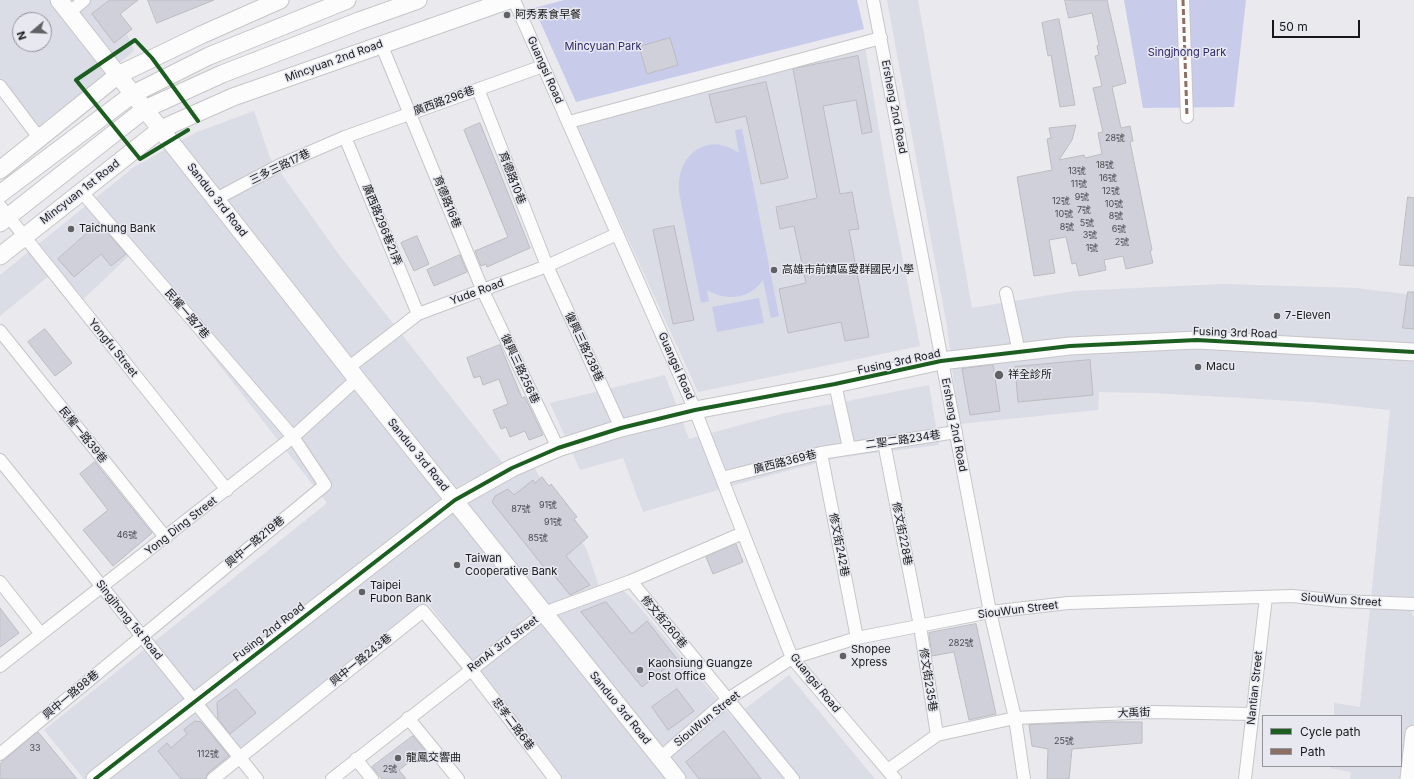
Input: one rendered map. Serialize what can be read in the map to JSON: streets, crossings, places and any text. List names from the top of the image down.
{
  "streets": {
    "street": [
      "Mincyuan 2nd Road",
      "Guangsi Road",
      "廣西路296巷",
      "Ersheng 2nd Road",
      "三多三路17巷",
      "育德路10巷",
      "Mincyuan 1st Road",
      "Sanduo 3rd Road",
      "育德路16巷",
      "廣西路296巷21弄",
      "Yude Road",
      "民權一路7巷",
      "Fusing 3rd Road",
      "復興三路238巷",
      "Yongfu Street",
      "復興三路256巷",
      "民權一路39巷",
      "二聖二路234巷",
      "廣西路369巷",
      "Yong Ding Street",
      "修文街228巷",
      "興中一路219巷",
      "修文街242巷",
      "SiouWun Street",
      "Singjhong 1st Road",
      "修文街260巷",
      "Fusing 2nd Road",
      "RenAi 3rd Street",
      "興中一路243巷",
      "修文街235巷",
      "Nantian Street",
      "興中一路98巷",
      "大禹街",
      "忠孝二路6巷"
    ]
  },
  "crossings": [
    ["Mincyuan 2nd Road", "Mincyuan 1st Road"],
    ["Mincyuan 2nd Road", "Sanduo 3rd Road"],
    ["Mincyuan 2nd Road", "育德路16巷"],
    ["Guangsi Road", "廣西路296巷"],
    ["Guangsi Road", "Yude Road"],
    ["Guangsi Road", "Fusing 3rd Road"],
    ["Guangsi Road", "廣西路369巷"],
    ["Guangsi Road", "SiouWun Street"],
    ["Guangsi Road", "RenAi 3rd Street"],
    ["廣西路296巷", "三多三路17巷"],
    ["廣西路296巷", "育德路10巷"],
    ["廣西路296巷", "育德路16巷"],
    ["廣西路296巷", "廣西路296巷21弄"],
    ["Ersheng 2nd Road", "Fusing 3rd Road"],
    ["Ersheng 2nd Road", "二聖二路234巷"],
    ["Ersheng 2nd Road", "SiouWun Street"],
    ["Ersheng 2nd Road", "大禹街"],
    ["三多三路17巷", "Sanduo 3rd Road"],
    ["三多三路17巷", "廣西路296巷21弄"],
    ["育德路10巷", "Yude Road"],
    ["育德路10巷", "復興三路238巷"],
    ["Mincyuan 1st Road", "Sanduo 3rd Road"],
    ["Mincyuan 1st Road", "民權一路7巷"],
    ["Mincyuan 1st Road", "Yongfu Street"],
    ["Sanduo 3rd Road", "Yude Road"],
    ["Sanduo 3rd Road", "Fusing 3rd Road"],
    ["Sanduo 3rd Road", "Yong Ding Street"],
    ["Sanduo 3rd Road", "SiouWun Street"],
    ["Sanduo 3rd Road", "Fusing 2nd Road"],
    ["Sanduo 3rd Road", "RenAi 3rd Street"],
    ["育德路16巷", "Yude Road"],
    ["育德路16巷", "復興三路256巷"],
    ["廣西路296巷21弄", "Yude Road"],
    ["Yude Road", "復興三路238巷"],
    ["Yude Road", "復興三路256巷"],
    ["Yude Road", "Yong Ding Street"],
    ["民權一路7巷", "Yong Ding Street"],
    ["民權一路7巷", "興中一路219巷"],
    ["Fusing 3rd Road", "復興三路238巷"],
    ["Fusing 3rd Road", "復興三路256巷"],
    ["Fusing 3rd Road", "Fusing 2nd Road"],
    ["Yongfu Street", "Yong Ding Street"],
    ["民權一路39巷", "Yong Ding Street"],
    ["二聖二路234巷", "廣西路369巷"],
    ["二聖二路234巷", "修文街228巷"],
    ["廣西路369巷", "修文街242巷"],
    ["Yong Ding Street", "興中一路219巷"],
    ["Yong Ding Street", "Singjhong 1st Road"],
    ["修文街228巷", "SiouWun Street"],
    ["修文街228巷", "修文街235巷"],
    ["興中一路219巷", "Singjhong 1st Road"],
    ["興中一路219巷", "興中一路98巷"],
    ["修文街242巷", "SiouWun Street"],
    ["SiouWun Street", "修文街260巷"],
    ["SiouWun Street", "修文街235巷"],
    ["SiouWun Street", "Nantian Street"],
    ["Singjhong 1st Road", "Fusing 2nd Road"],
    ["Singjhong 1st Road", "興中一路243巷"],
    ["Singjhong 1st Road", "興中一路98巷"],
    ["修文街260巷", "RenAi 3rd Street"],
    ["RenAi 3rd Street", "興中一路243巷"],
    ["RenAi 3rd Street", "忠孝二路6巷"],
    ["興中一路243巷", "忠孝二路6巷"],
    ["修文街235巷", "大禹街"],
    ["Nantian Street", "大禹街"]
  ],
  "parks": ["Mincyuan Park", "Singjhong Park"],
  "places": [
    "阿秀素食早餐",
    "Taichung Bank",
    "高雄市前鎮區愛群國民小學",
    "7-Eleven",
    "Macu",
    "祥全診所",
    "Taiwan Cooperative Bank",
    "Taipei Fubon Bank",
    "Shopee Xpress",
    "Kaohsiung Guangze Post Office",
    "龍鳳交響曲"
  ],
  "house_numbers": [
    "28號",
    "18號",
    "13號",
    "16號",
    "11號",
    "12號",
    "9號",
    "12號",
    "10號",
    "7號",
    "10號",
    "8號",
    "5號",
    "8號",
    "6號",
    "3號",
    "2號",
    "1號",
    "91號",
    "87號",
    "91號",
    "46號",
    "85號",
    "282號",
    "25號",
    "33",
    "112號",
    "2號"
  ],
  "legend": ["Cycle path", "Path"],
  "scale_bar": "50 m",
  "north": "left"
}
